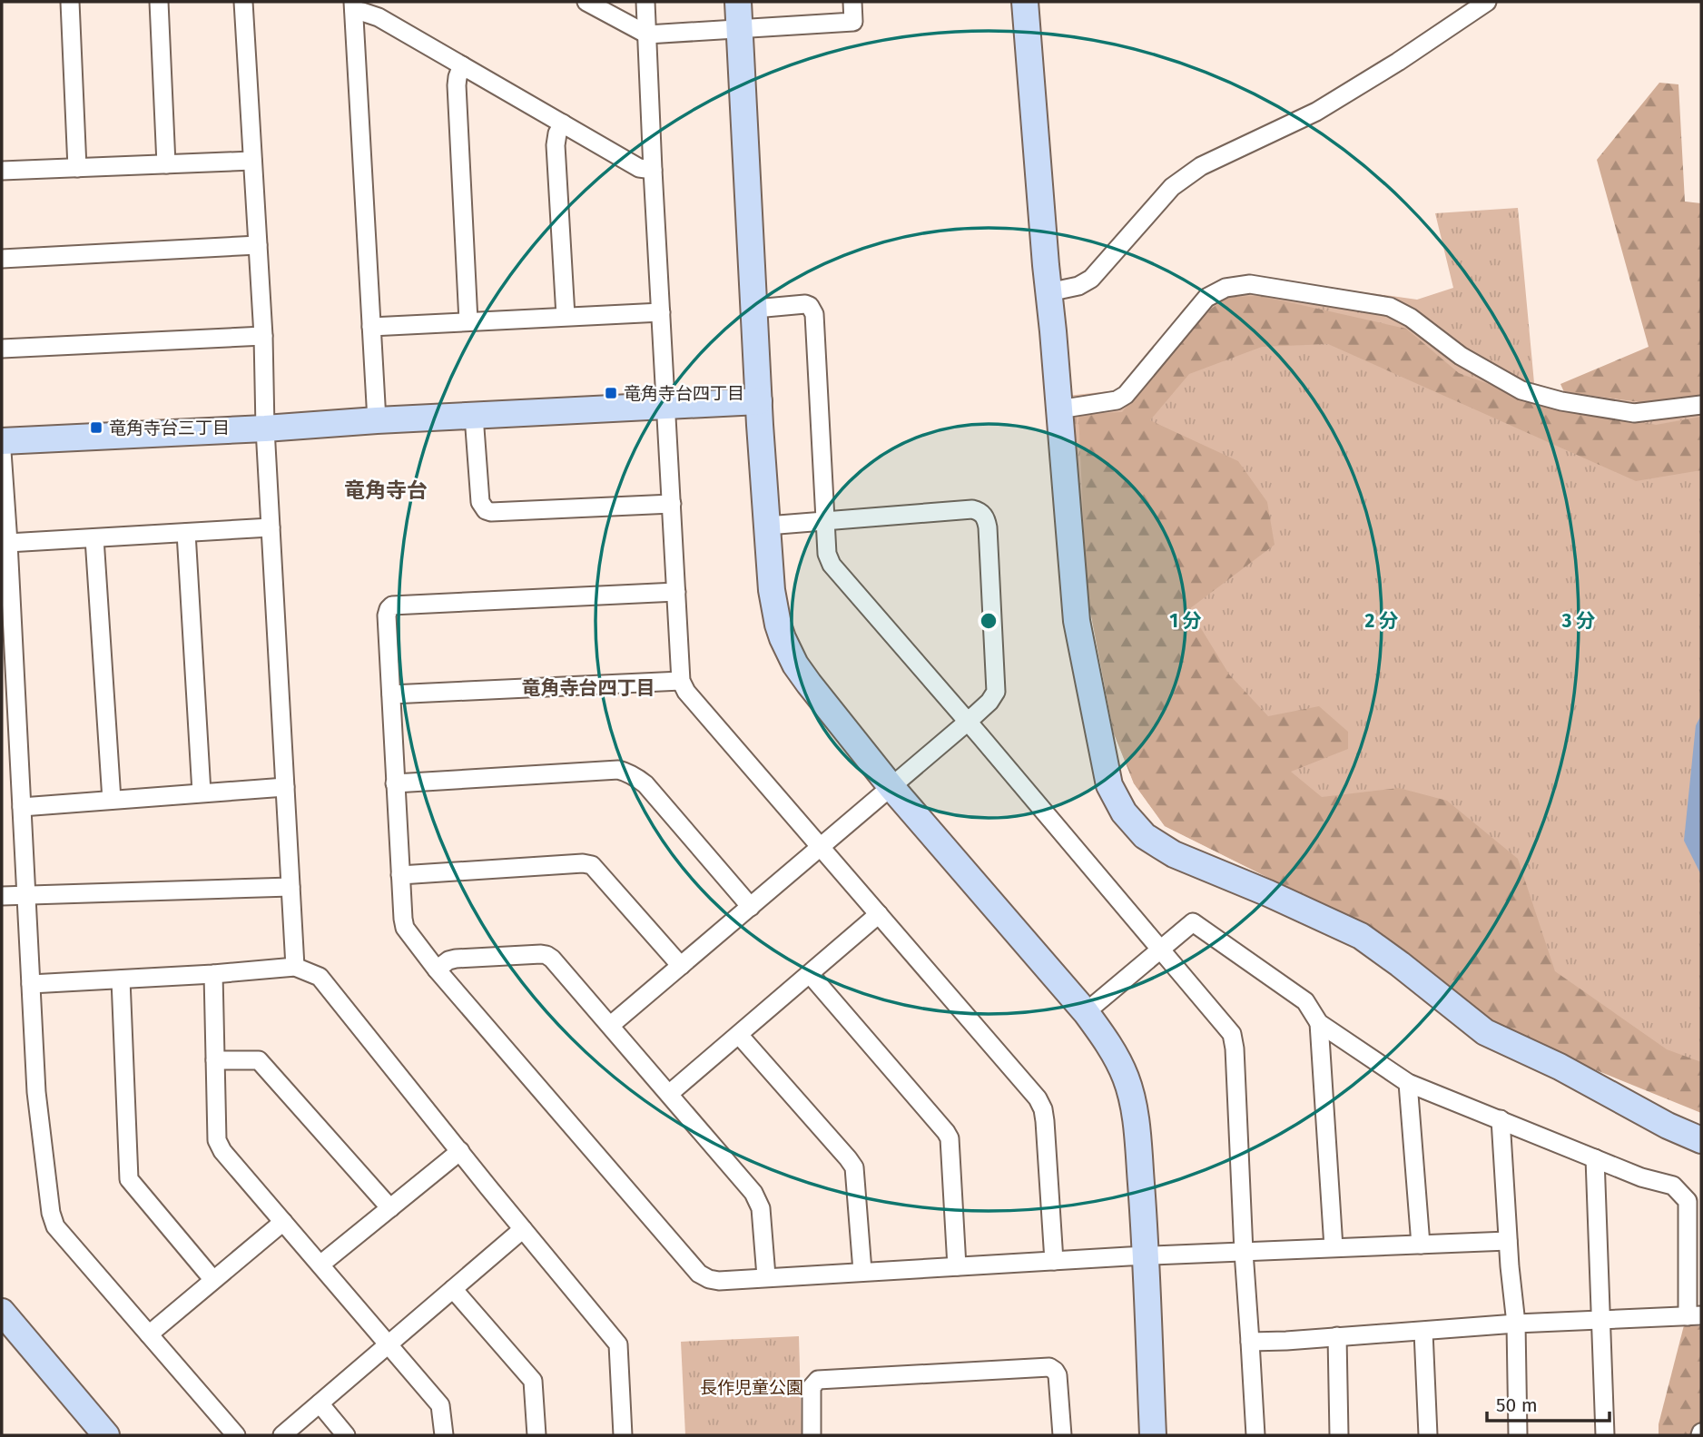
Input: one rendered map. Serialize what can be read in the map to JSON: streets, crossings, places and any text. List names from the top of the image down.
{
  "districts": ["竜角寺台", "竜角寺台四丁目"],
  "parks": ["長作児童公園"],
  "places": {
    "transit": ["竜角寺台四丁目", "竜角寺台三丁目"]
  },
  "scale_bar": "50 m",
  "rings": ["1 分", "2 分", "3 分"]
}
